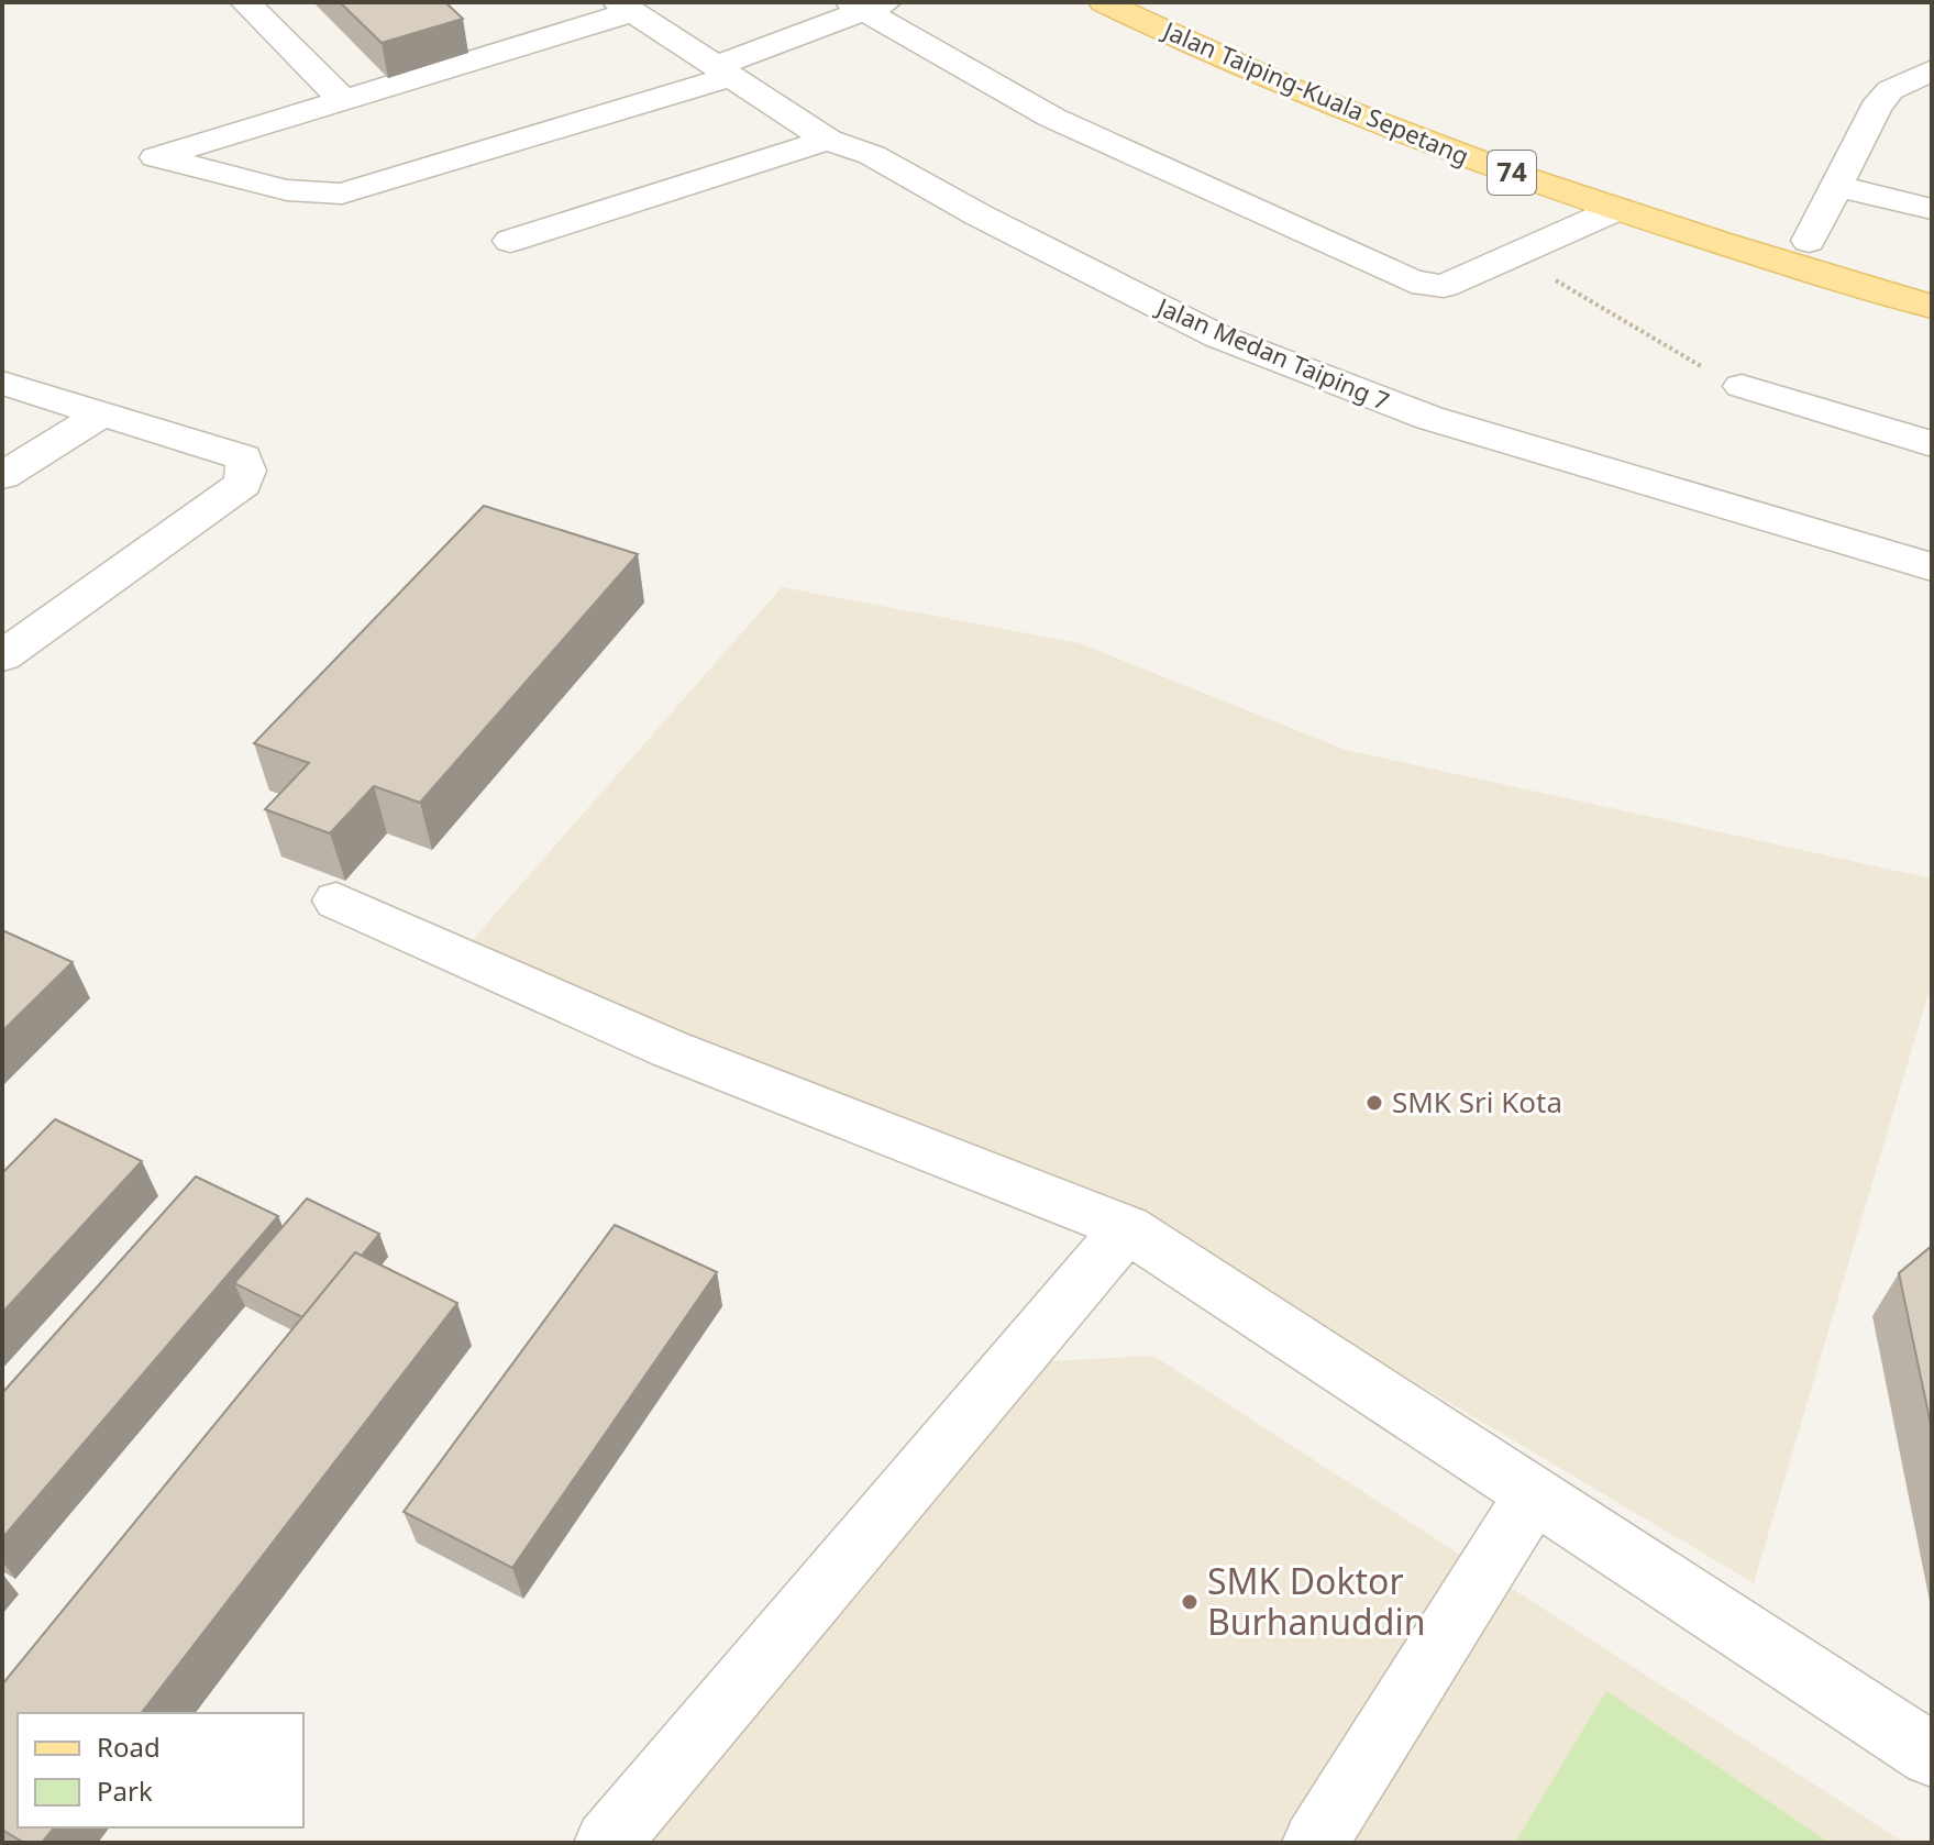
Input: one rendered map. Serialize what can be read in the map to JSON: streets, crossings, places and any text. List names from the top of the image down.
{
  "streets": {
    "main road": ["Jalan Taiping-Kuala Sepetang", "74"],
    "street": ["Jalan Medan Taiping 7"]
  },
  "places": ["SMK Sri Kota", "SMK Doktor Burhanuddin"],
  "legend": ["Road", "Park"]
}
